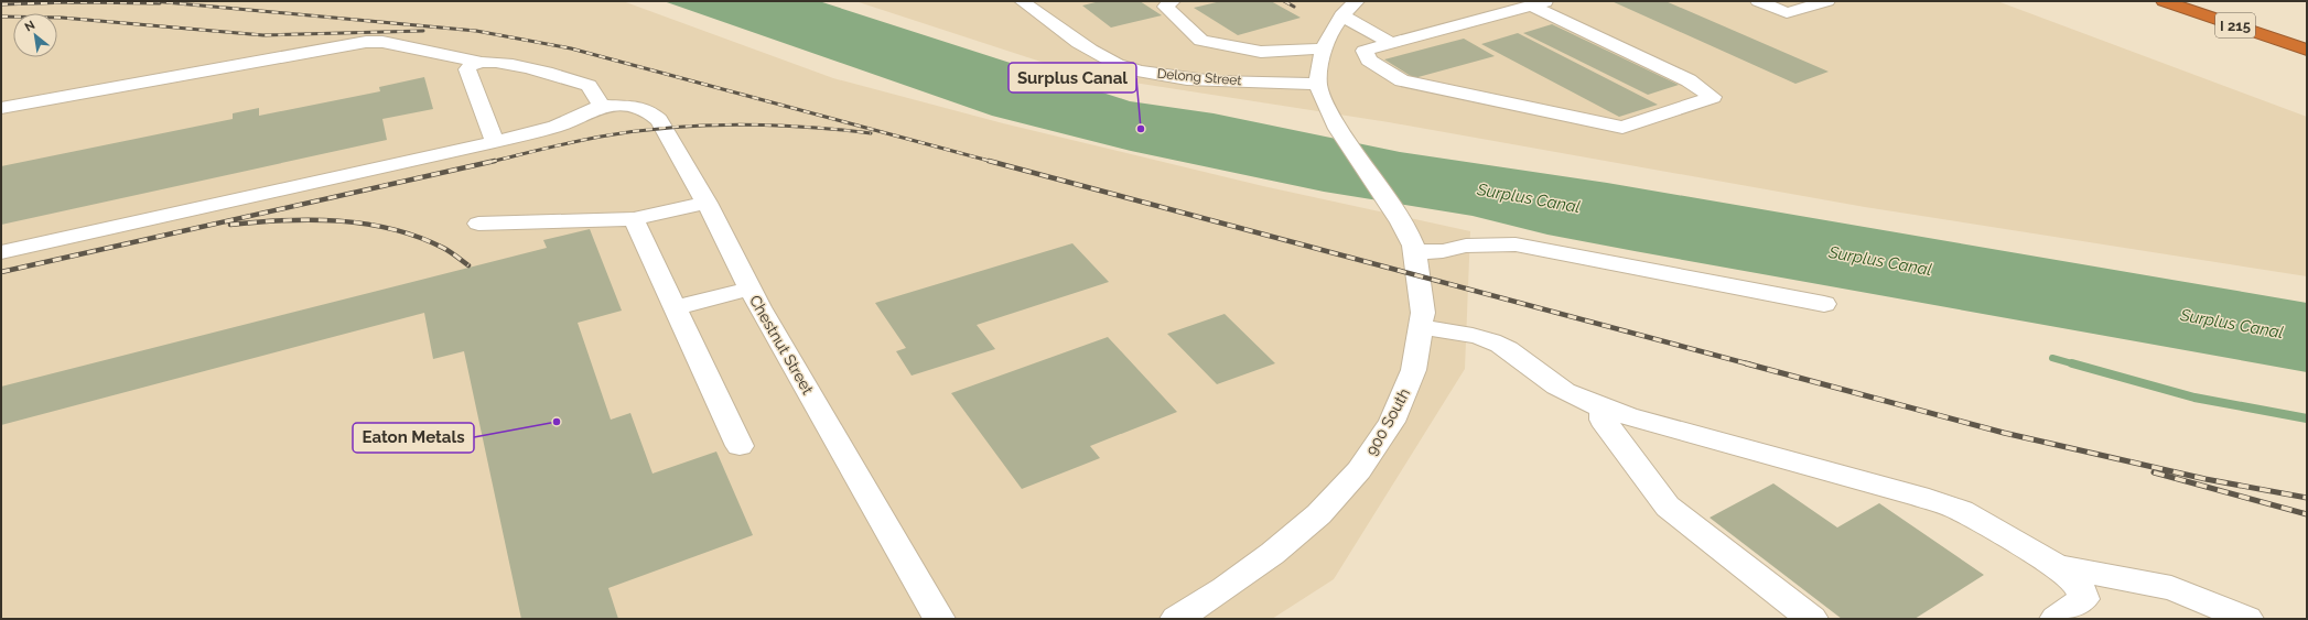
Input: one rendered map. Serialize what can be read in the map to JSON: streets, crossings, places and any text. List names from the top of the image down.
{
  "streets": {
    "highway": ["I 215"],
    "street": ["Delong Street", "Chestnut Street", "900 South"]
  },
  "crossings": [
    ["Delong Street", "900 South"]
  ],
  "water": ["Surplus Canal"],
  "places": ["Surplus Canal", "Eaton Metals"],
  "north": "top left"
}
